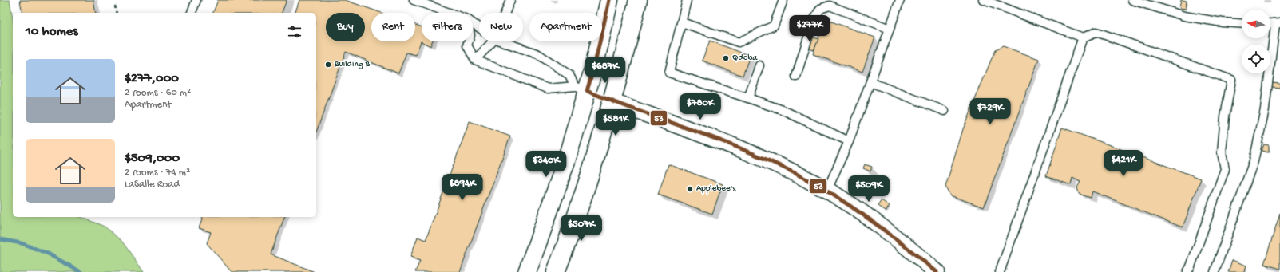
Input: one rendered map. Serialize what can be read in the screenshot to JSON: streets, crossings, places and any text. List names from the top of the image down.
{
  "places": ["Qdoba", "Building B", "Applebee's"],
  "lines": ["transit line 53"],
  "north": "left",
  "page": {
    "chip": [
      "Buy",
      "Rent",
      "Filters",
      "New",
      "Apartment"
    ],
    "heading": "10 homes",
    "price": [
      "$277K",
      "$687K",
      "$780K",
      "$729K",
      "$581K",
      "$421K",
      "$340K",
      "$894K",
      "$509K",
      "$507K"
    ],
    "list": [
      {
        "name": "$277,000",
        "note": "2 rooms · 60 m² · Apartment"
      },
      {
        "name": "$509,000",
        "note": "2 rooms · 74 m² · LaSalle Road"
      }
    ]
  }
}
